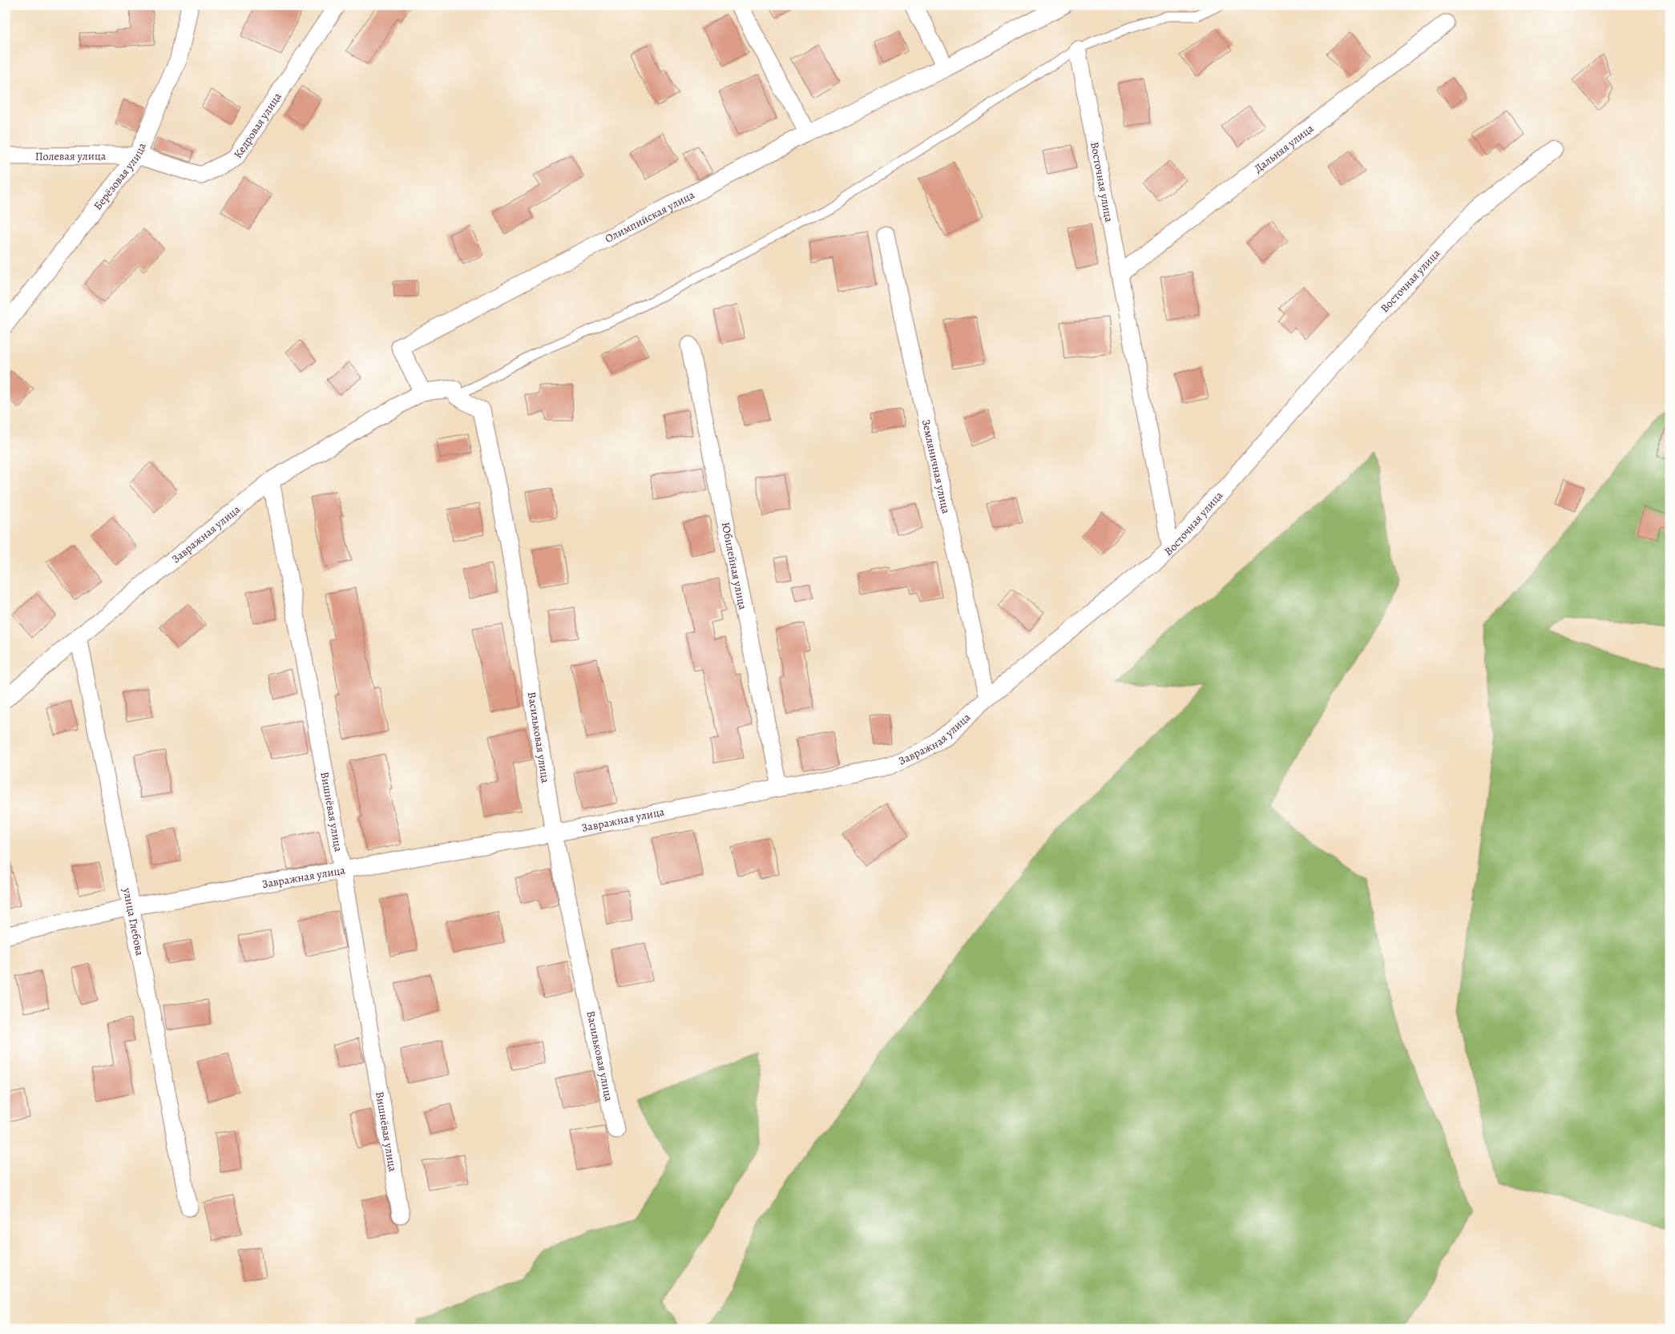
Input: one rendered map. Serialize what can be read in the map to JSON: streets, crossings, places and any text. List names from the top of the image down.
{
  "streets": {
    "street": [
      "Кедровая улица",
      "Дальняя улица",
      "Полевая улица",
      "Берёзовая улица",
      "Восточная улица",
      "Олимпийская улица",
      "Земляничная улица",
      "Завражная улица",
      "Юбилейная улица",
      "Васильковая улица",
      "Вишнёвая улица",
      "улица Глебова"
    ]
  },
  "crossings": [
    ["Кедровая улица", "Полевая улица"],
    ["Кедровая улица", "Берёзовая улица"],
    ["Дальняя улица", "Восточная улица"],
    ["Полевая улица", "Берёзовая улица"],
    ["Восточная улица", "Завражная улица"],
    ["Олимпийская улица", "Завражная улица"],
    ["Олимпийская улица", "Васильковая улица"],
    ["Земляничная улица", "Завражная улица"],
    ["Завражная улица", "Юбилейная улица"],
    ["Завражная улица", "Васильковая улица"],
    ["Завражная улица", "Вишнёвая улица"],
    ["Завражная улица", "улица Глебова"]
  ]
}
